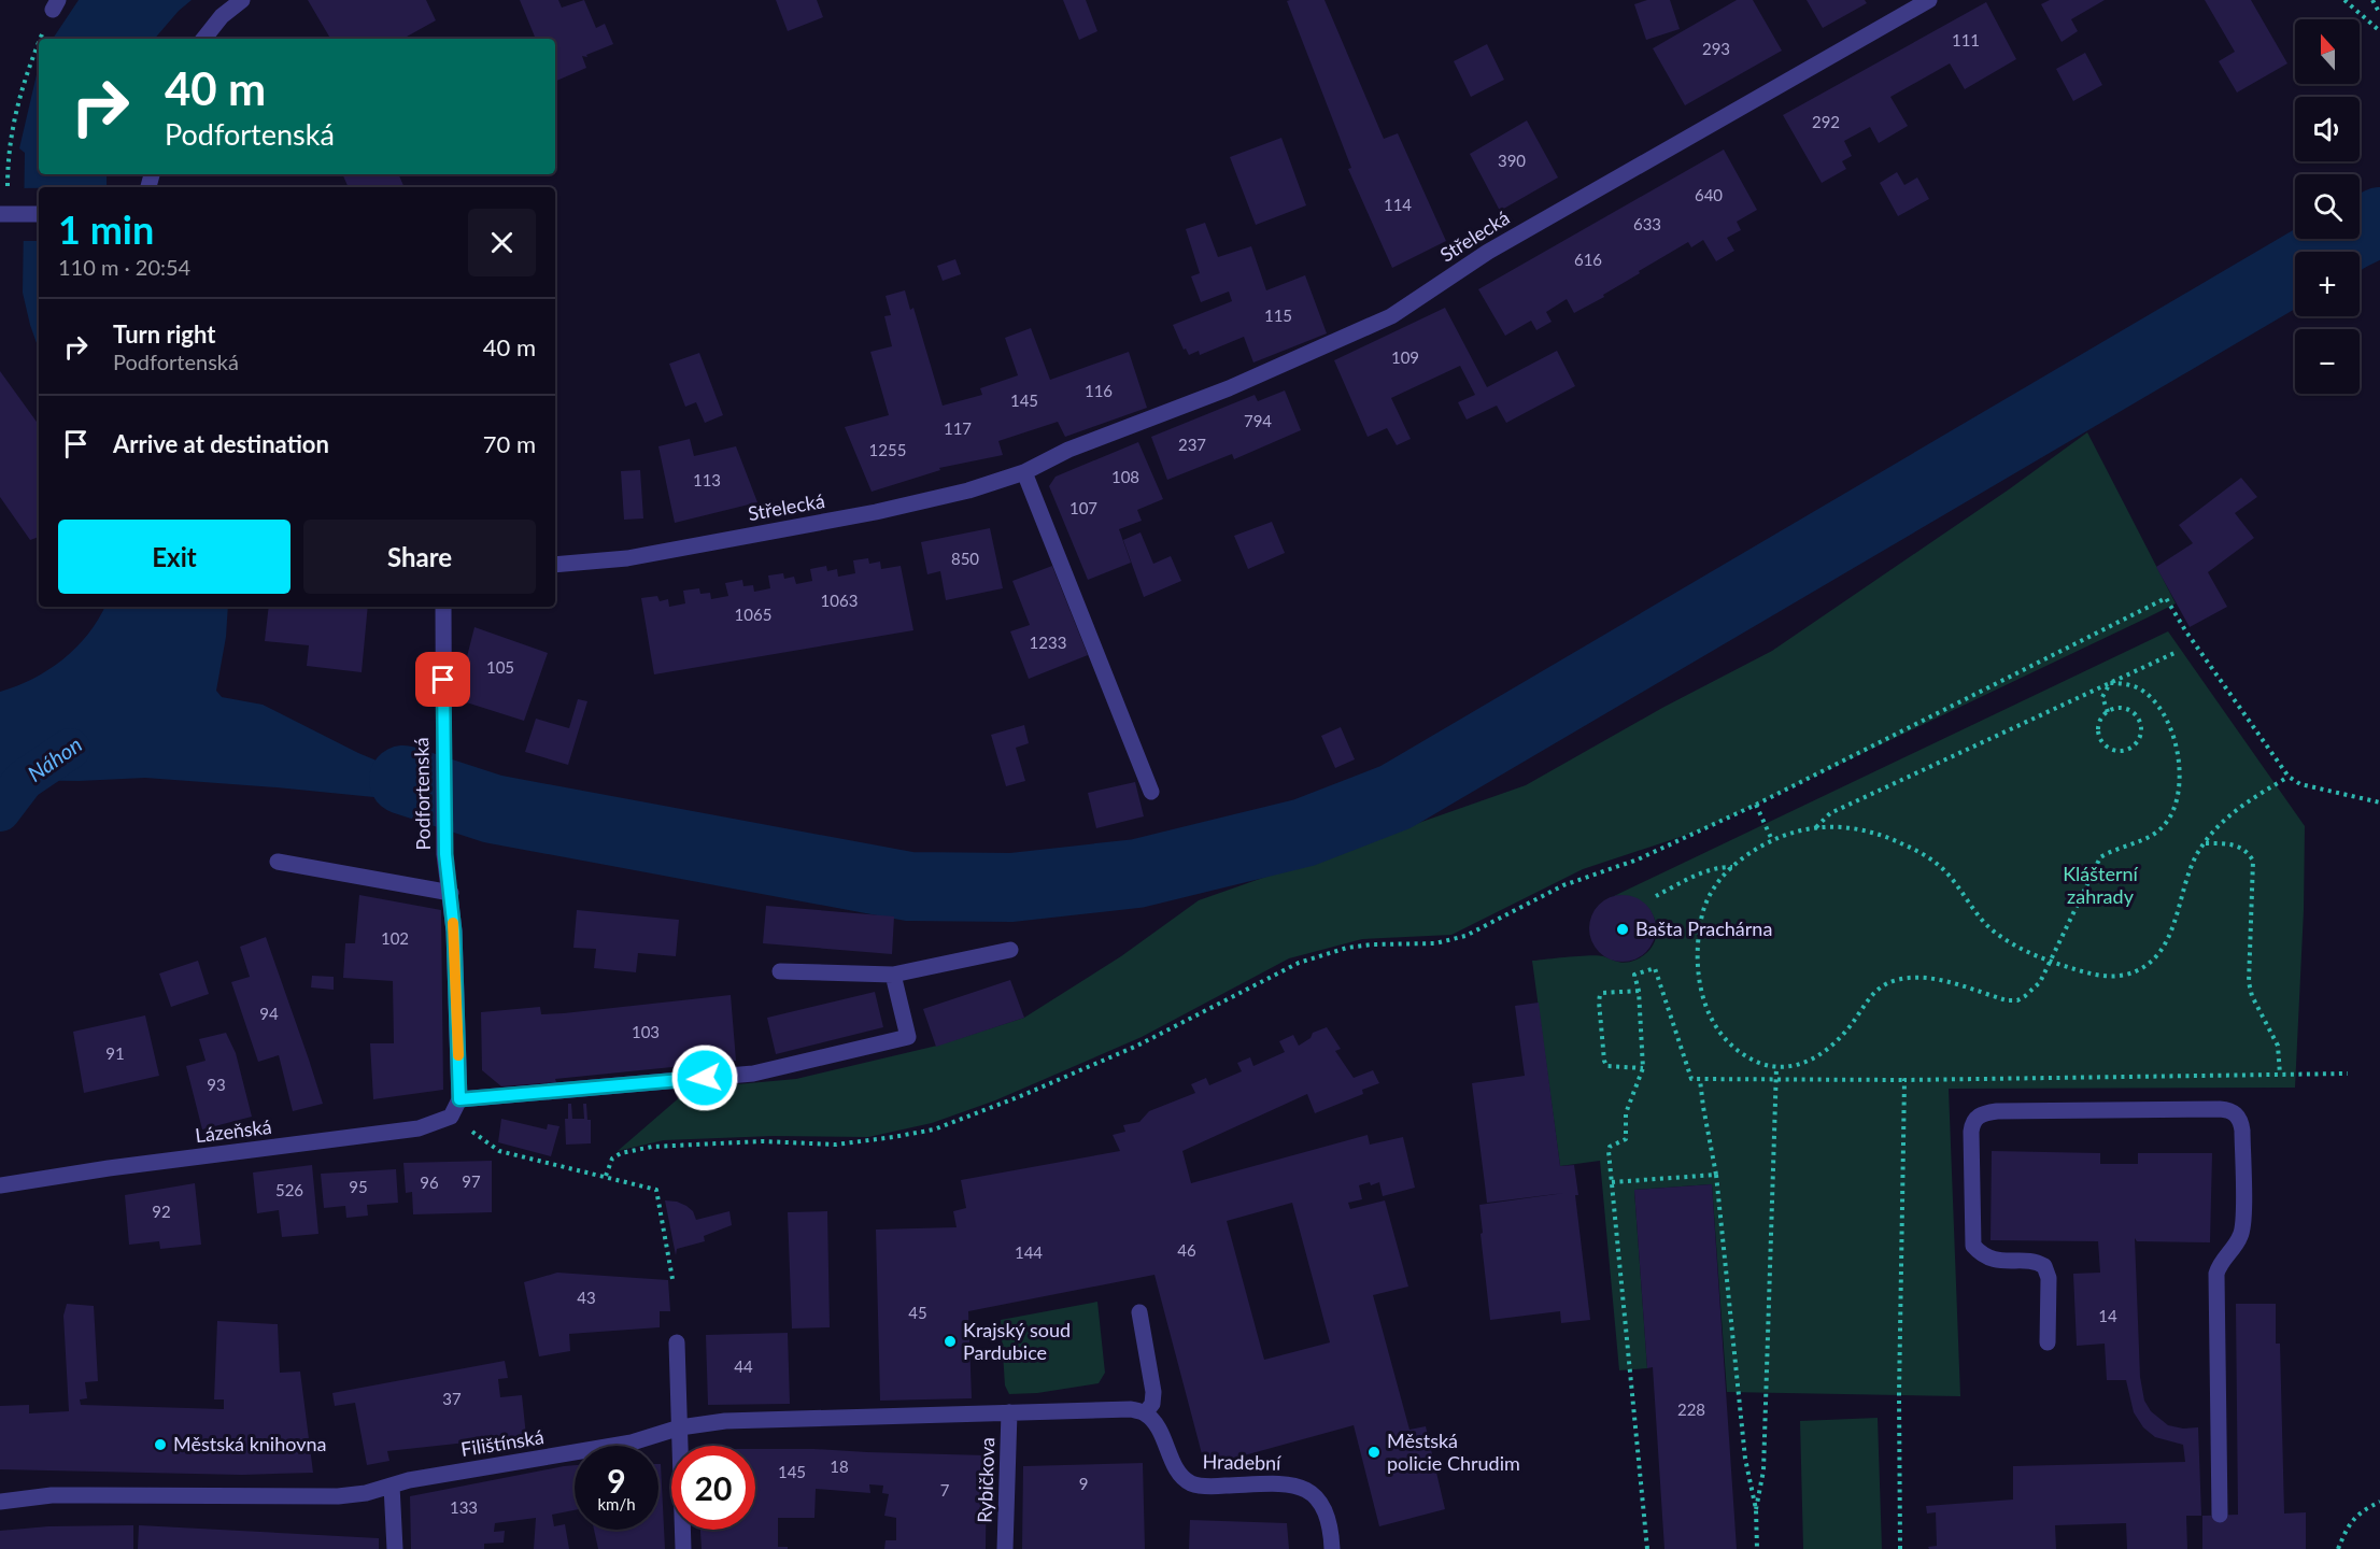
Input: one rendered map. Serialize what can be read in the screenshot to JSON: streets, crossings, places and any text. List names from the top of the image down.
{
  "streets": {
    "street": [
      "Střelecká",
      "Podfortenská",
      "Lázeňská",
      "Filištínská",
      "Hradební",
      "Rybičkova"
    ]
  },
  "crossings": [
    ["Podfortenská", "Lázeňská"],
    ["Filištínská", "Hradební"],
    ["Filištínská", "Rybičkova"]
  ],
  "water": ["Náhon"],
  "parks": ["Klášterní zahrady"],
  "places": [
    "Bašta Prachárna",
    "Krajský soud Pardubice",
    "Městská knihovna",
    "Městská policie Chrudim"
  ],
  "house_numbers": [
    "111",
    "293",
    "292",
    "390",
    "640",
    "114",
    "633",
    "616",
    "115",
    "109",
    "116",
    "145",
    "794",
    "117",
    "237",
    "1255",
    "108",
    "113",
    "107",
    "850",
    "1063",
    "1065",
    "1233",
    "105",
    "102",
    "94",
    "103",
    "91",
    "93",
    "97",
    "96",
    "95",
    "526",
    "92",
    "46",
    "144",
    "43",
    "45",
    "14",
    "44",
    "37",
    "228",
    "18",
    "145",
    "9",
    "7",
    "133"
  ],
  "north": "top",
  "page": {
    "map_buttons": ["+", "−"],
    "turn": ["40 m", "Podfortenská"],
    "heading": ["1 min", "110 m · 20:54"],
    "list": [
      {
        "name": "Turn right",
        "note": "Podfortenská",
        "value": "40 m"
      },
      {
        "name": "Arrive at destination",
        "value": "70 m"
      }
    ],
    "buttons": ["Exit", "Share"],
    "speed": "9 km/h",
    "limit": "20"
  }
}
